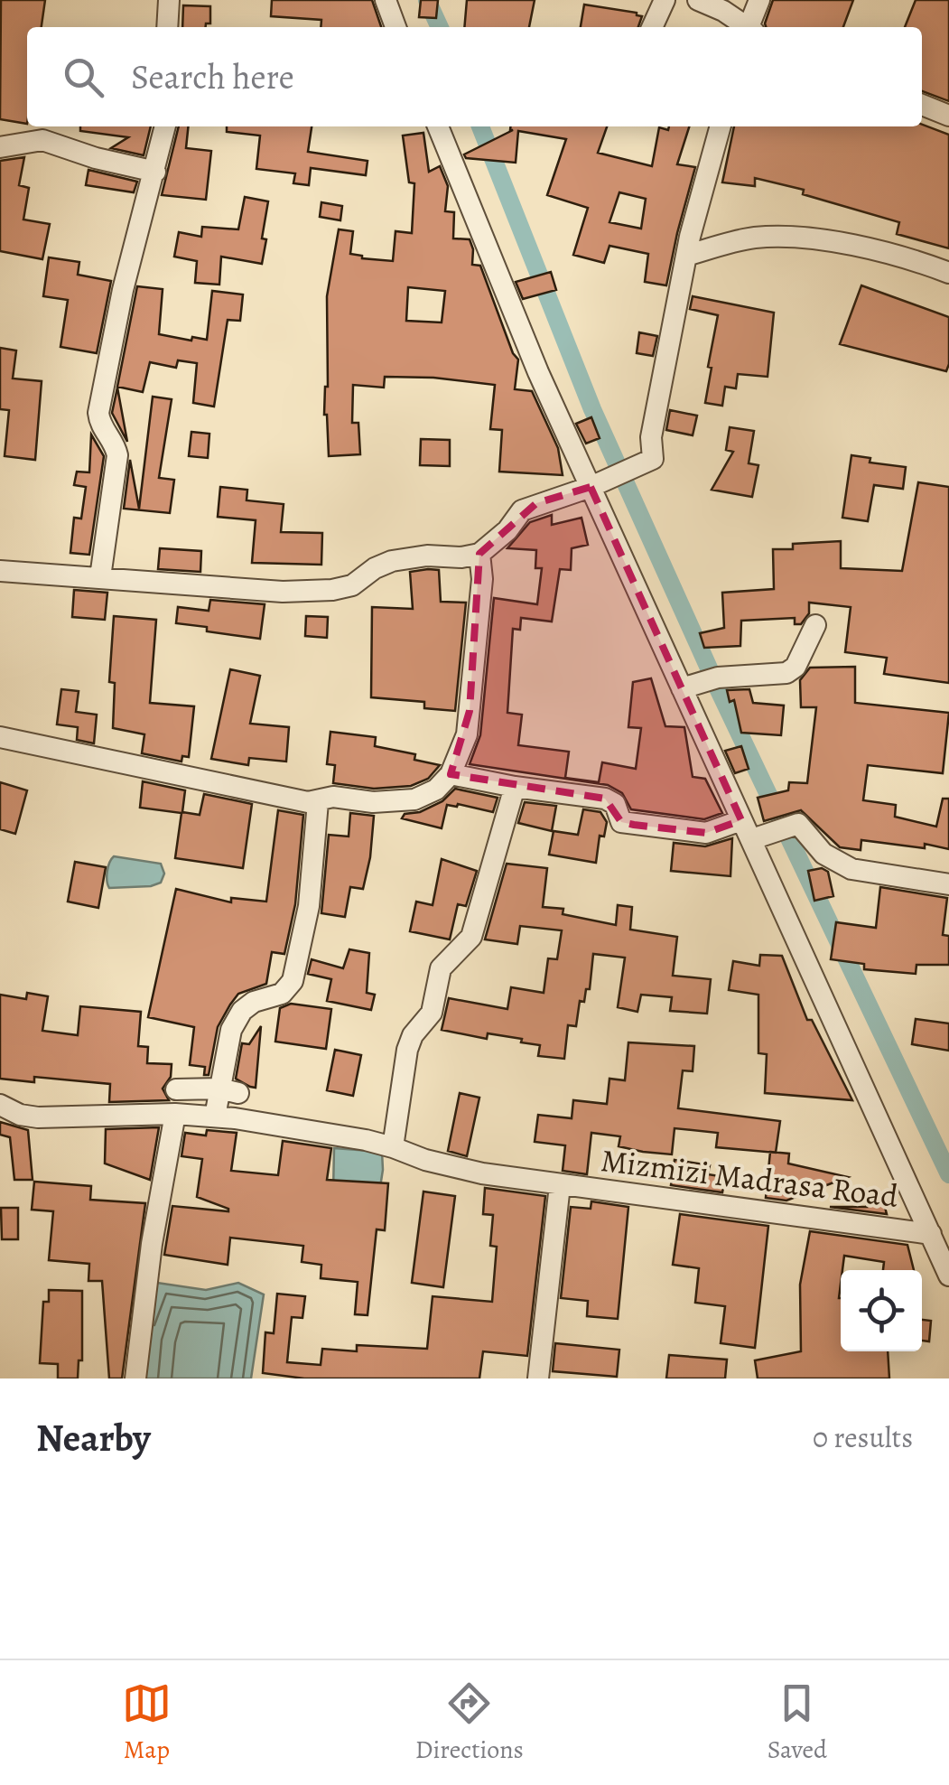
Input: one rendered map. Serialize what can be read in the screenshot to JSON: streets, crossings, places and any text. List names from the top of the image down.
{
  "streets": {
    "street": ["Mizmizi Madrasa Road"]
  },
  "page": {
    "search": "Search here",
    "heading": ["Nearby", "0 results"],
    "nav": ["Map", "Directions", "Saved"]
  }
}
